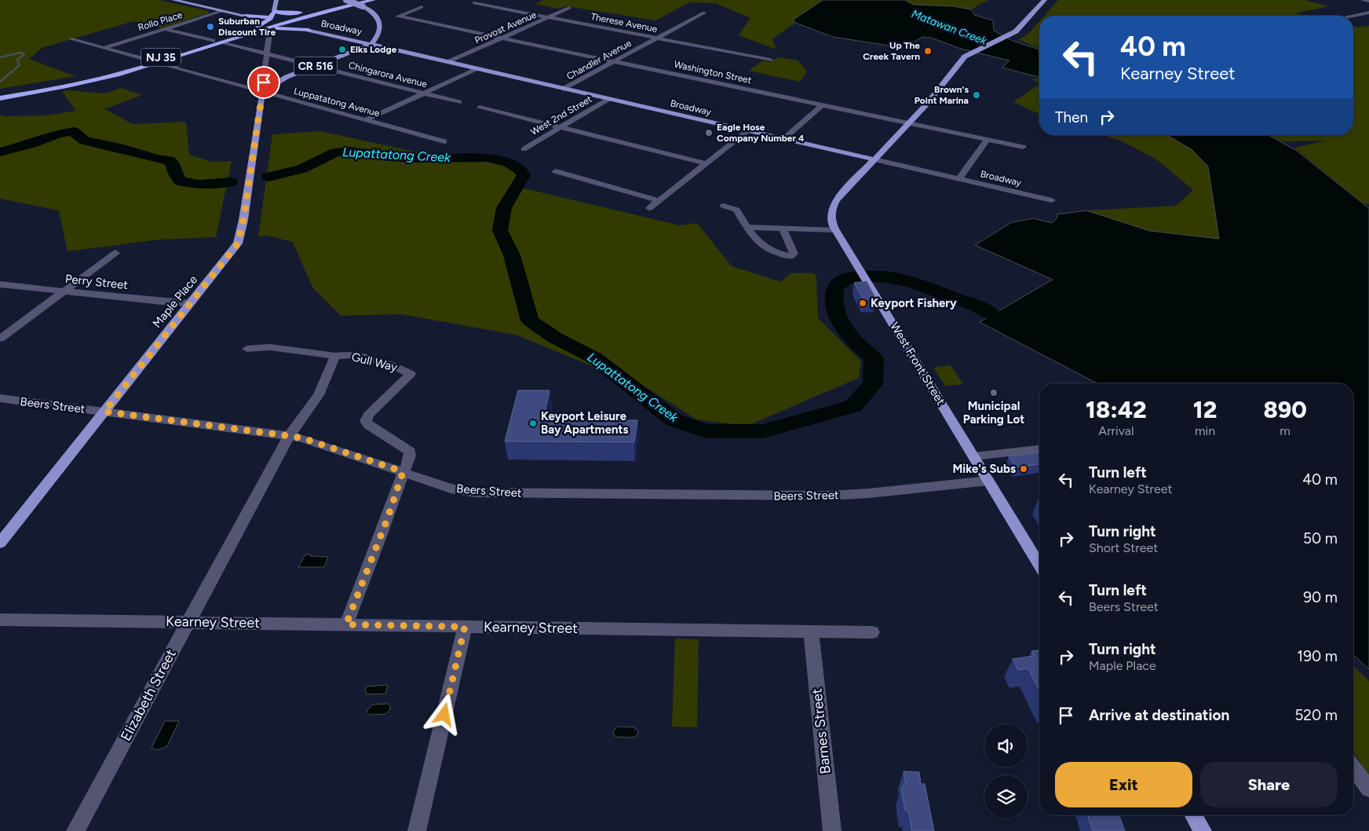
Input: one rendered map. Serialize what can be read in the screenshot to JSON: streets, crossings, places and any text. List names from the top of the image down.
{
  "streets": {
    "highway": ["NJ 35"],
    "main road": [
      "Broadway",
      "CR 516",
      "Maple Place",
      "West Front Street"
    ],
    "street": [
      "Rollo Place",
      "Therese Avenue",
      "Provost Avenue",
      "Chandler Avenue",
      "Washington Street",
      "Chingarora Avenue",
      "Luppatatong Avenue",
      "West 2nd Street",
      "Perry Street",
      "Gull Way",
      "Beers Street",
      "Kearney Street",
      "Elizabeth Street",
      "Barnes Street"
    ]
  },
  "crossings": [
    ["Rollo Place", "Luppatatong Avenue"],
    ["Therese Avenue", "Provost Avenue"],
    ["Therese Avenue", "Chandler Avenue"],
    ["Broadway", "Provost Avenue"],
    ["Broadway", "Chandler Avenue"],
    ["Broadway", "CR 516"],
    ["Broadway", "West 2nd Street"],
    ["Broadway", "West Front Street"],
    ["Provost Avenue", "Washington Street"],
    ["NJ 35", "Chingarora Avenue"],
    ["NJ 35", "Luppatatong Avenue"],
    ["Chandler Avenue", "Washington Street"],
    ["CR 516", "Chingarora Avenue"],
    ["CR 516", "Luppatatong Avenue"],
    ["CR 516", "Maple Place"],
    ["Washington Street", "West Front Street"],
    ["Chingarora Avenue", "Maple Place"],
    ["Luppatatong Avenue", "Maple Place"],
    ["Perry Street", "Maple Place"],
    ["Maple Place", "Beers Street"],
    ["Gull Way", "Beers Street"],
    ["Gull Way", "Elizabeth Street"],
    ["West Front Street", "Beers Street"],
    ["Beers Street", "Elizabeth Street"],
    ["Kearney Street", "Elizabeth Street"],
    ["Kearney Street", "Barnes Street"]
  ],
  "water": ["Matawan Creek", "Lupattatong Creek"],
  "places": [
    "Suburban Discount Tire",
    "Elks Lodge",
    "Up The Creek Tavern",
    "Brown's Point Marina",
    "Eagle Hose Company Number 4",
    "Keyport Fishery",
    "Municipal Parking Lot",
    "Keyport Leisure Bay Apartments",
    "Mike's Subs"
  ],
  "page": {
    "turn": ["40 m", "Kearney Street"],
    "then": "Then",
    "eta": [
      "18:42",
      "Arrival",
      "12",
      "min",
      "890",
      "m"
    ],
    "list": [
      {
        "name": "Turn left",
        "note": "Kearney Street",
        "value": "40 m"
      },
      {
        "name": "Turn right",
        "note": "Short Street",
        "value": "50 m"
      },
      {
        "name": "Turn left",
        "note": "Beers Street",
        "value": "90 m"
      },
      {
        "name": "Turn right",
        "note": "Maple Place",
        "value": "190 m"
      },
      {
        "name": "Arrive at destination",
        "value": "520 m"
      }
    ],
    "buttons": ["Exit", "Share"]
  }
}
